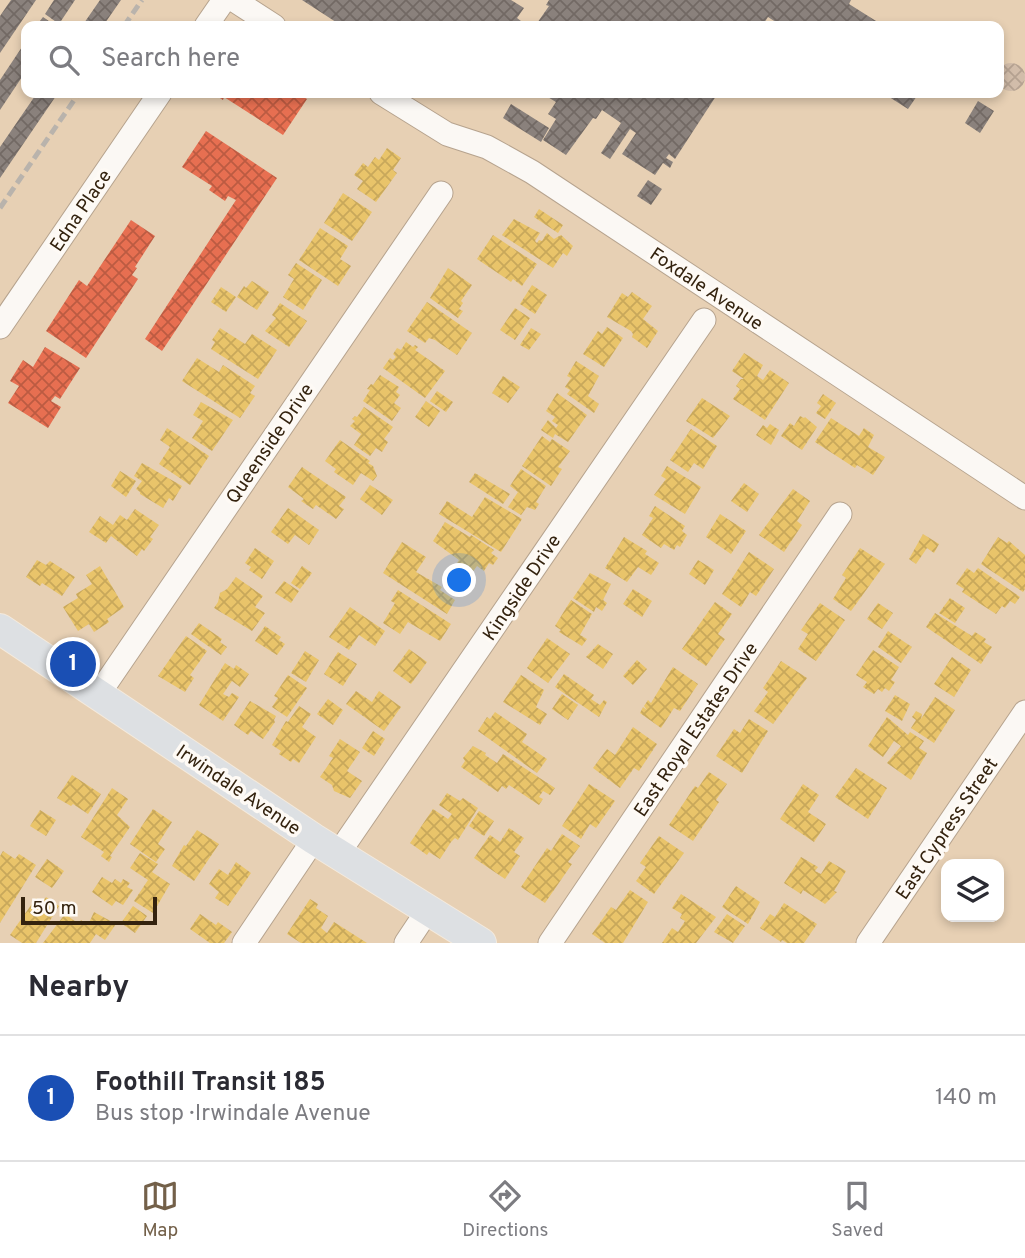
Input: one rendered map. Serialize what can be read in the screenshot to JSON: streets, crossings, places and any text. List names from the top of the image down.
{
  "streets": {
    "main road": ["Irwindale Avenue"],
    "street": [
      "Edna Place",
      "Foxdale Avenue",
      "Queenside Drive",
      "Kingside Drive",
      "East Royal Estates Drive",
      "East Cypress Street"
    ]
  },
  "crossings": [
    ["Queenside Drive", "Irwindale Avenue"],
    ["Kingside Drive", "Irwindale Avenue"]
  ],
  "scale_bar": "50 m",
  "page": {
    "search": "Search here",
    "pins": "1",
    "scale": "50 m",
    "heading": "Nearby",
    "list": [
      {
        "mark": "1",
        "name": "Foothill Transit 185",
        "note": "Bus stop · Irwindale Avenue",
        "value": "140 m"
      }
    ],
    "nav": ["Map", "Directions", "Saved"]
  }
}
